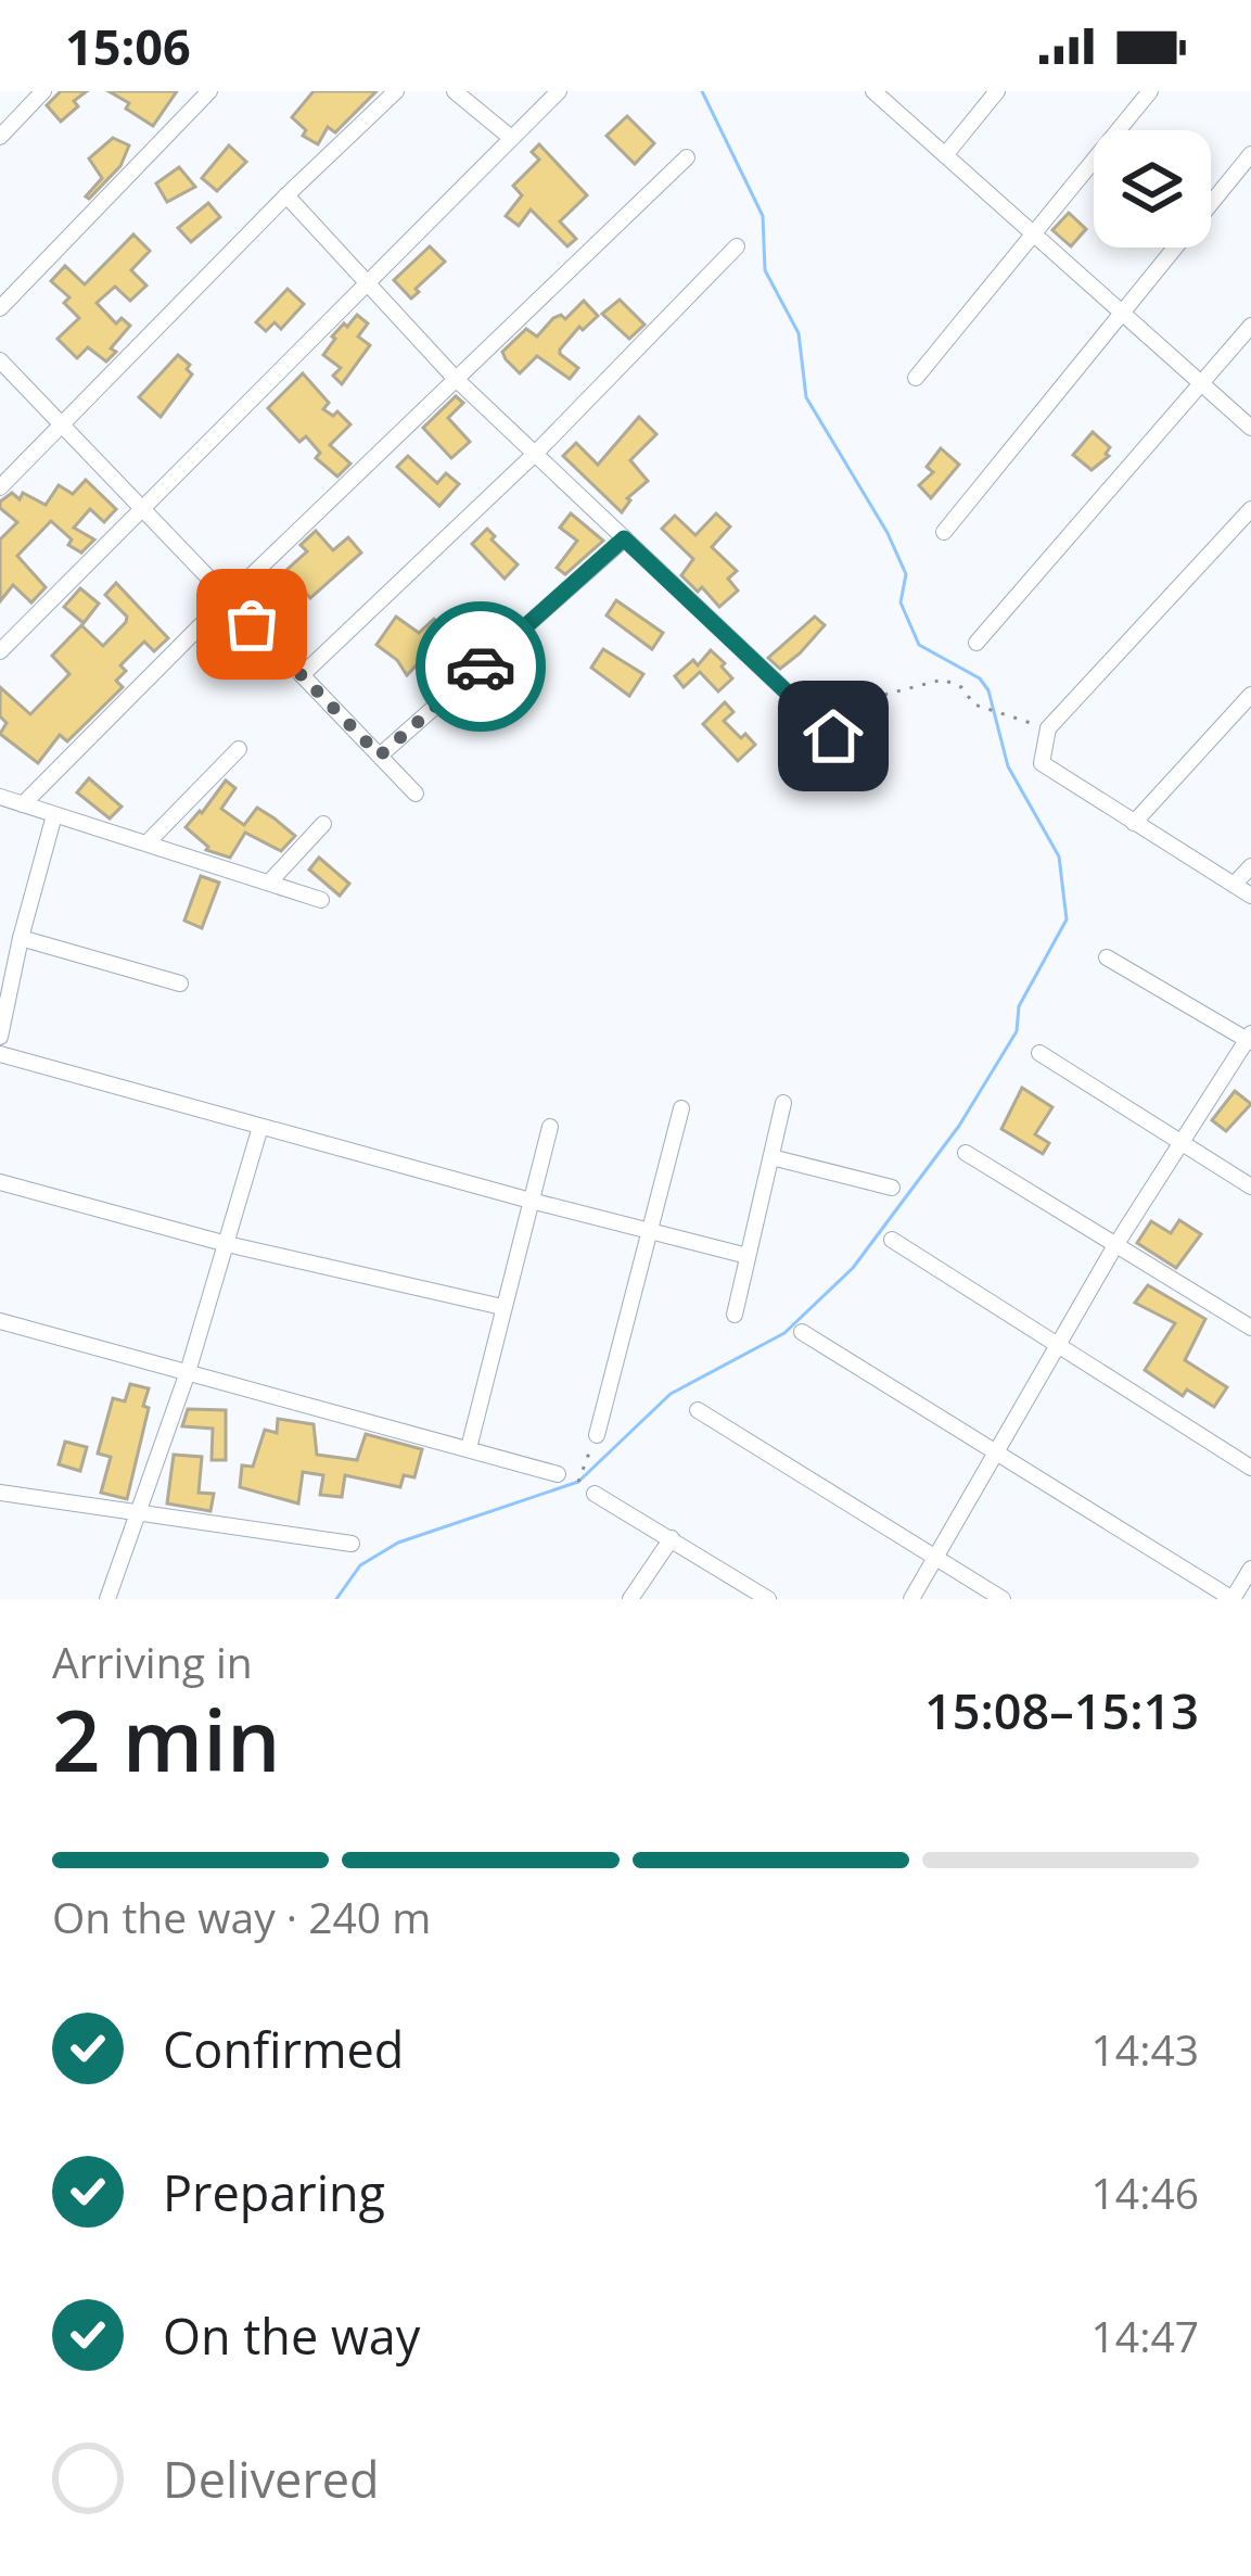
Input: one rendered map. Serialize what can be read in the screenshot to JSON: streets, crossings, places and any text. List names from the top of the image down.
{
  "page": {
    "status": "15:06",
    "heading": ["2 min", "Arriving in", "15:08–15:13"],
    "bar": "On the way · 240 m",
    "list": [
      ["Confirmed", "14:43"],
      ["Preparing", "14:46"],
      ["On the way", "14:47"],
      "Delivered"
    ]
  }
}
